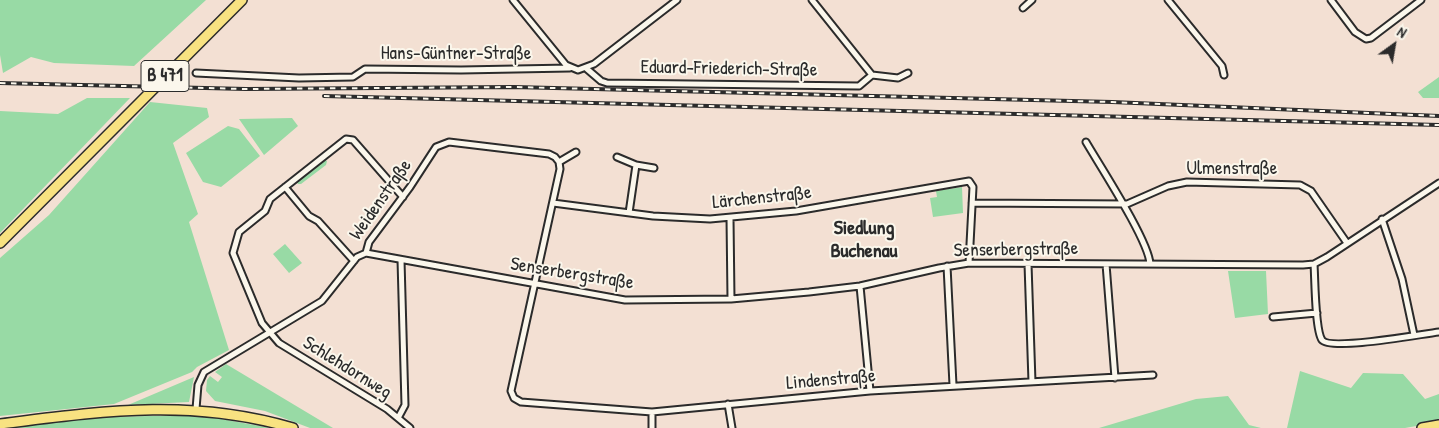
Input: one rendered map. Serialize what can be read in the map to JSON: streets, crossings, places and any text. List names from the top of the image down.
{
  "streets": {
    "main road": ["B 471"],
    "street": [
      "Hans-Güntner-Straße",
      "Eduard-Friederich-Straße",
      "Ulmenstraße",
      "Lärchenstraße",
      "Weidenstraße",
      "Senserbergstraße",
      "Schlehdornweg",
      "Lindenstraße"
    ]
  },
  "crossings": [
    ["Hans-Güntner-Straße", "Eduard-Friederich-Straße"],
    ["Ulmenstraße", "Lärchenstraße"],
    ["Weidenstraße", "Senserbergstraße"],
    ["Weidenstraße", "Schlehdornweg"],
    ["Senserbergstraße", "Lindenstraße"]
  ],
  "districts": ["Siedlung Buchenau"],
  "north": "top right"
}
